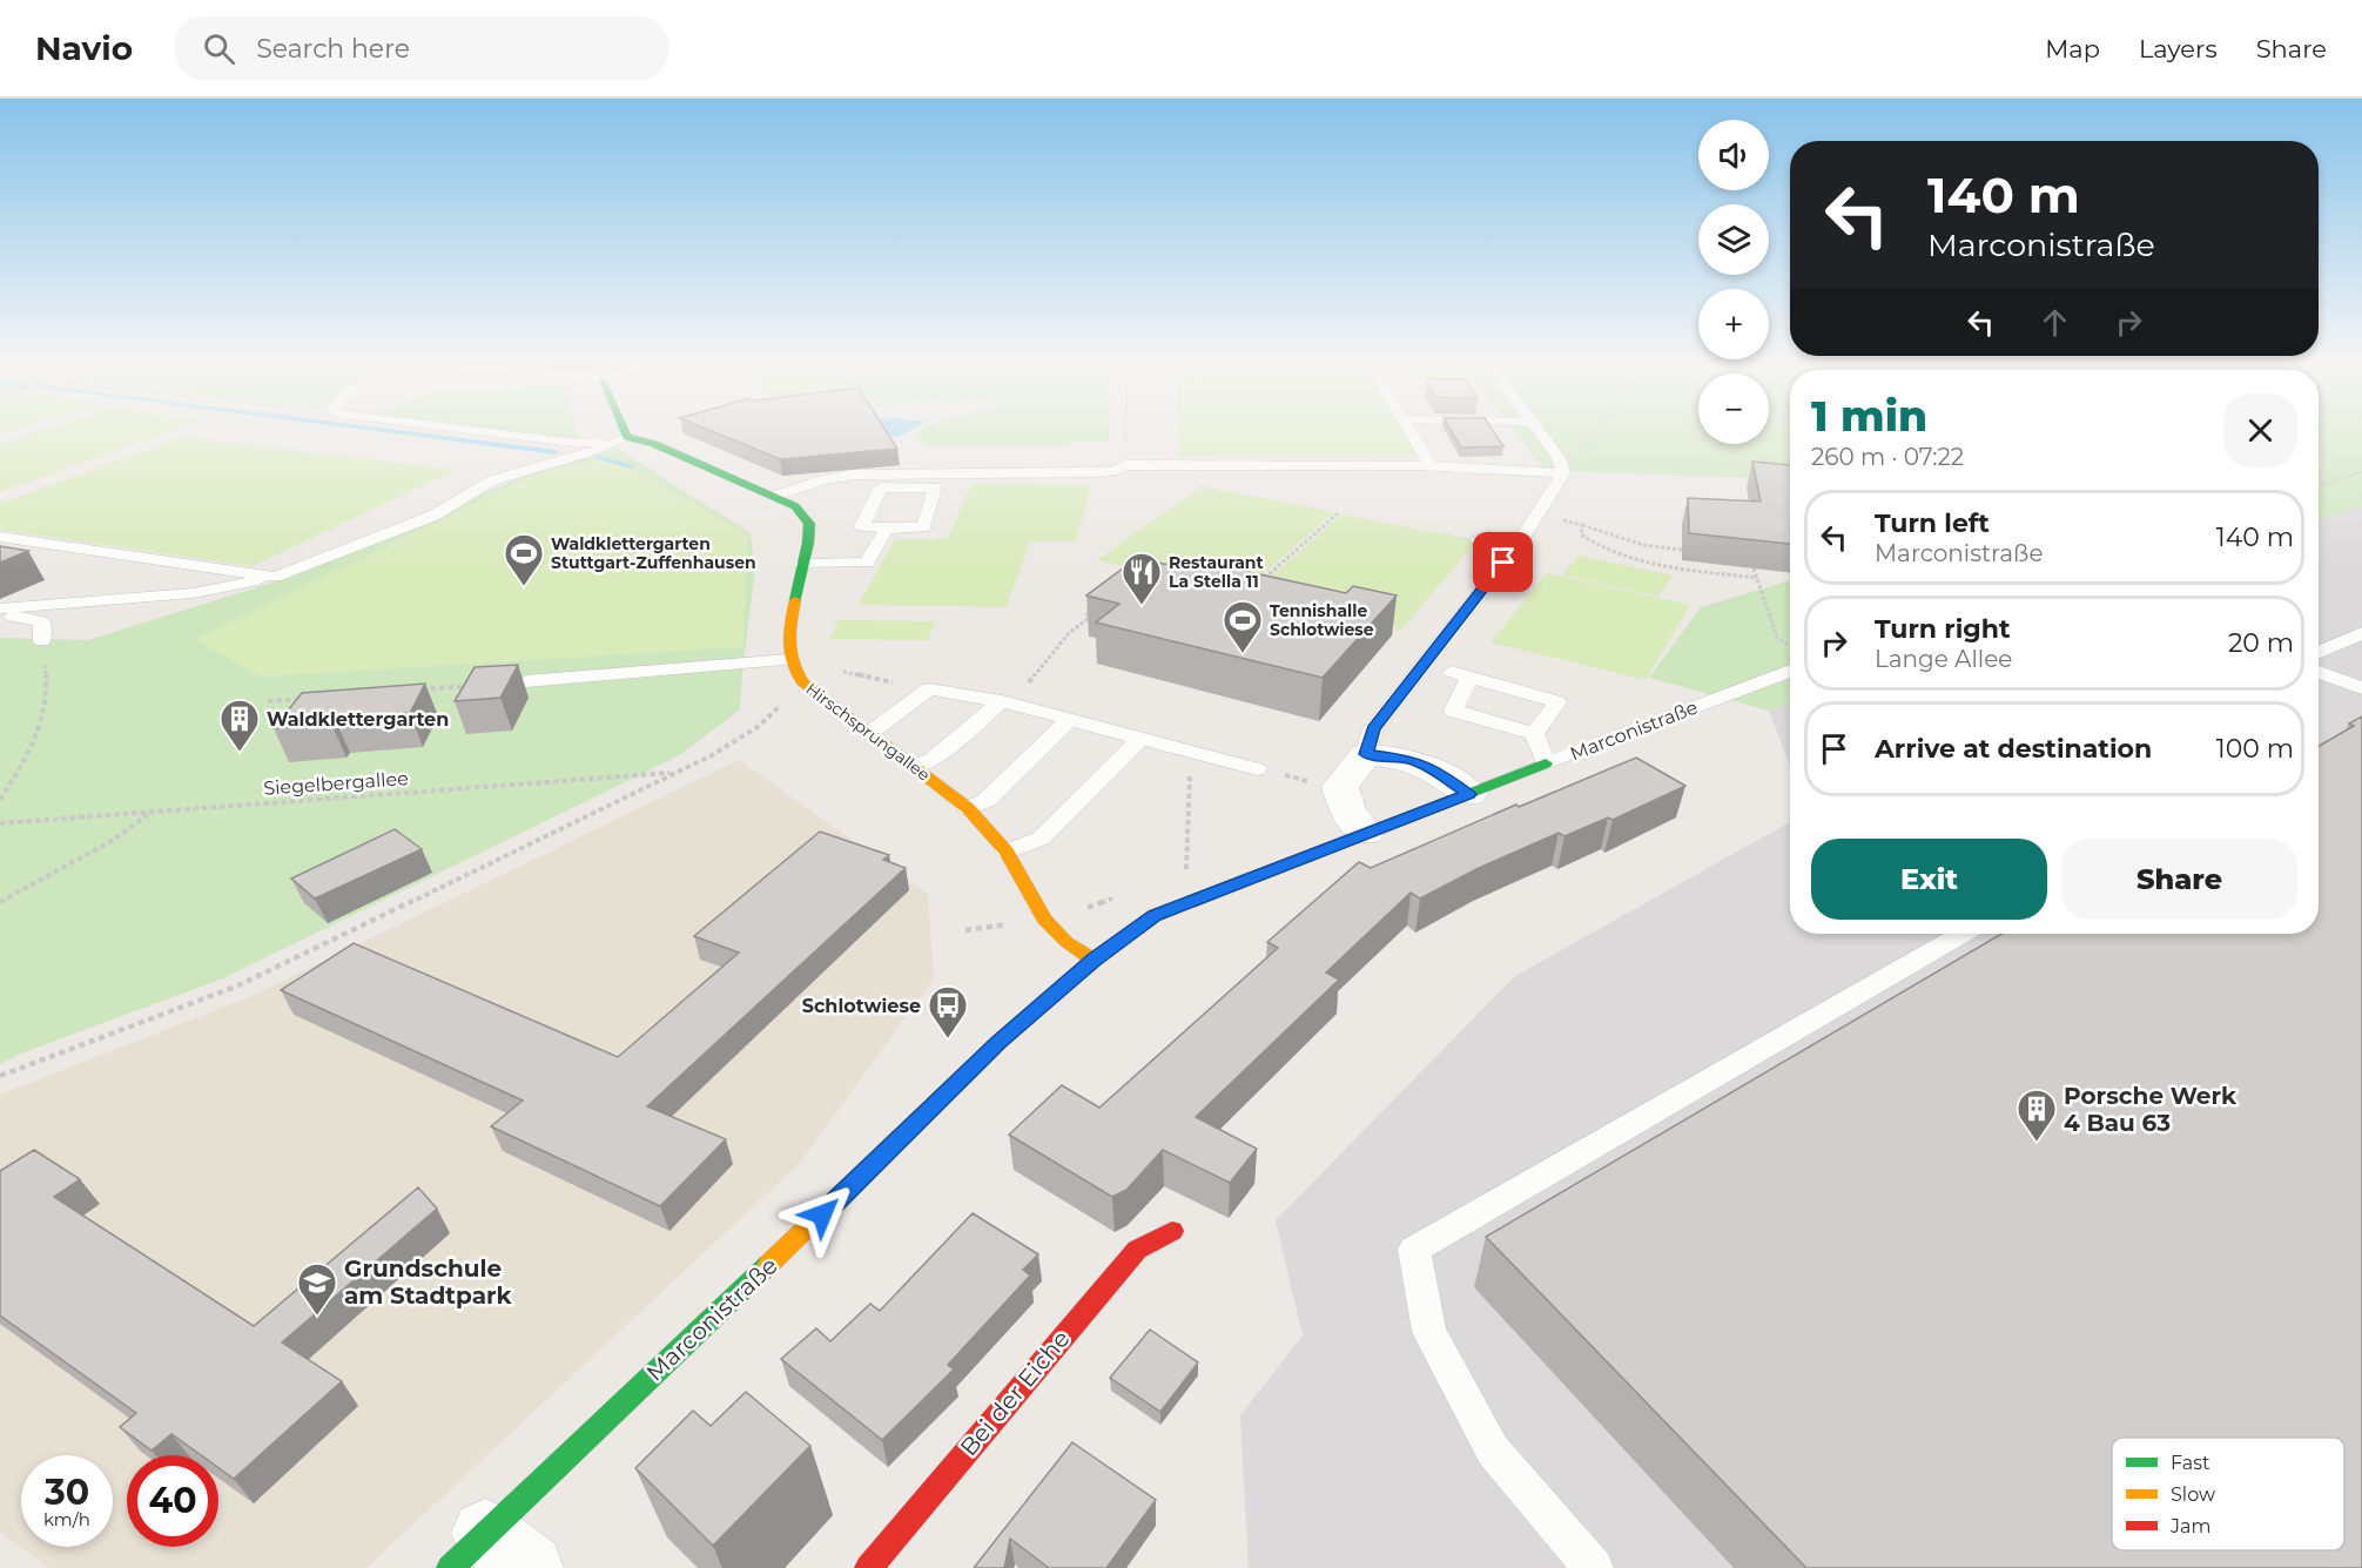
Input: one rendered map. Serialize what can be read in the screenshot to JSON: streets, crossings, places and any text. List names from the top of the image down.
{
  "streets": {
    "street": ["Marconistraße", "Hirschsprungallee", "Bei der Eiche"],
    "path": ["Siegelbergallee"]
  },
  "crossings": [
    ["Marconistraße", "Hirschsprungallee"]
  ],
  "places": {
    "sports": ["Waldklettergarten Stuttgart-Zuffenhausen", "Tennishalle Schlotwiese"],
    "restaurant": ["Restaurant La Stella 11"],
    "building": ["Waldklettergarten", "Porsche Werk 4 Bau 63"],
    "bus stop": ["Schlotwiese"],
    "school or university": ["Grundschule am Stadtpark"]
  },
  "legend": ["Fast", "Slow", "Jam"],
  "page": {
    "header": "Navio",
    "search": "Search here",
    "nav": ["Map", "Layers", "Share"],
    "map_buttons": ["+", "−"],
    "turn": ["140 m", "Marconistraße"],
    "heading": ["1 min", "260 m · 07:22"],
    "list": [
      {
        "name": "Turn left",
        "note": "Marconistraße",
        "value": "140 m"
      },
      {
        "name": "Turn right",
        "note": "Lange Allee",
        "value": "20 m"
      },
      {
        "name": "Arrive at destination",
        "value": "100 m"
      }
    ],
    "buttons": ["Exit", "Share"],
    "speed": "30 km/h",
    "limit": "40"
  }
}
